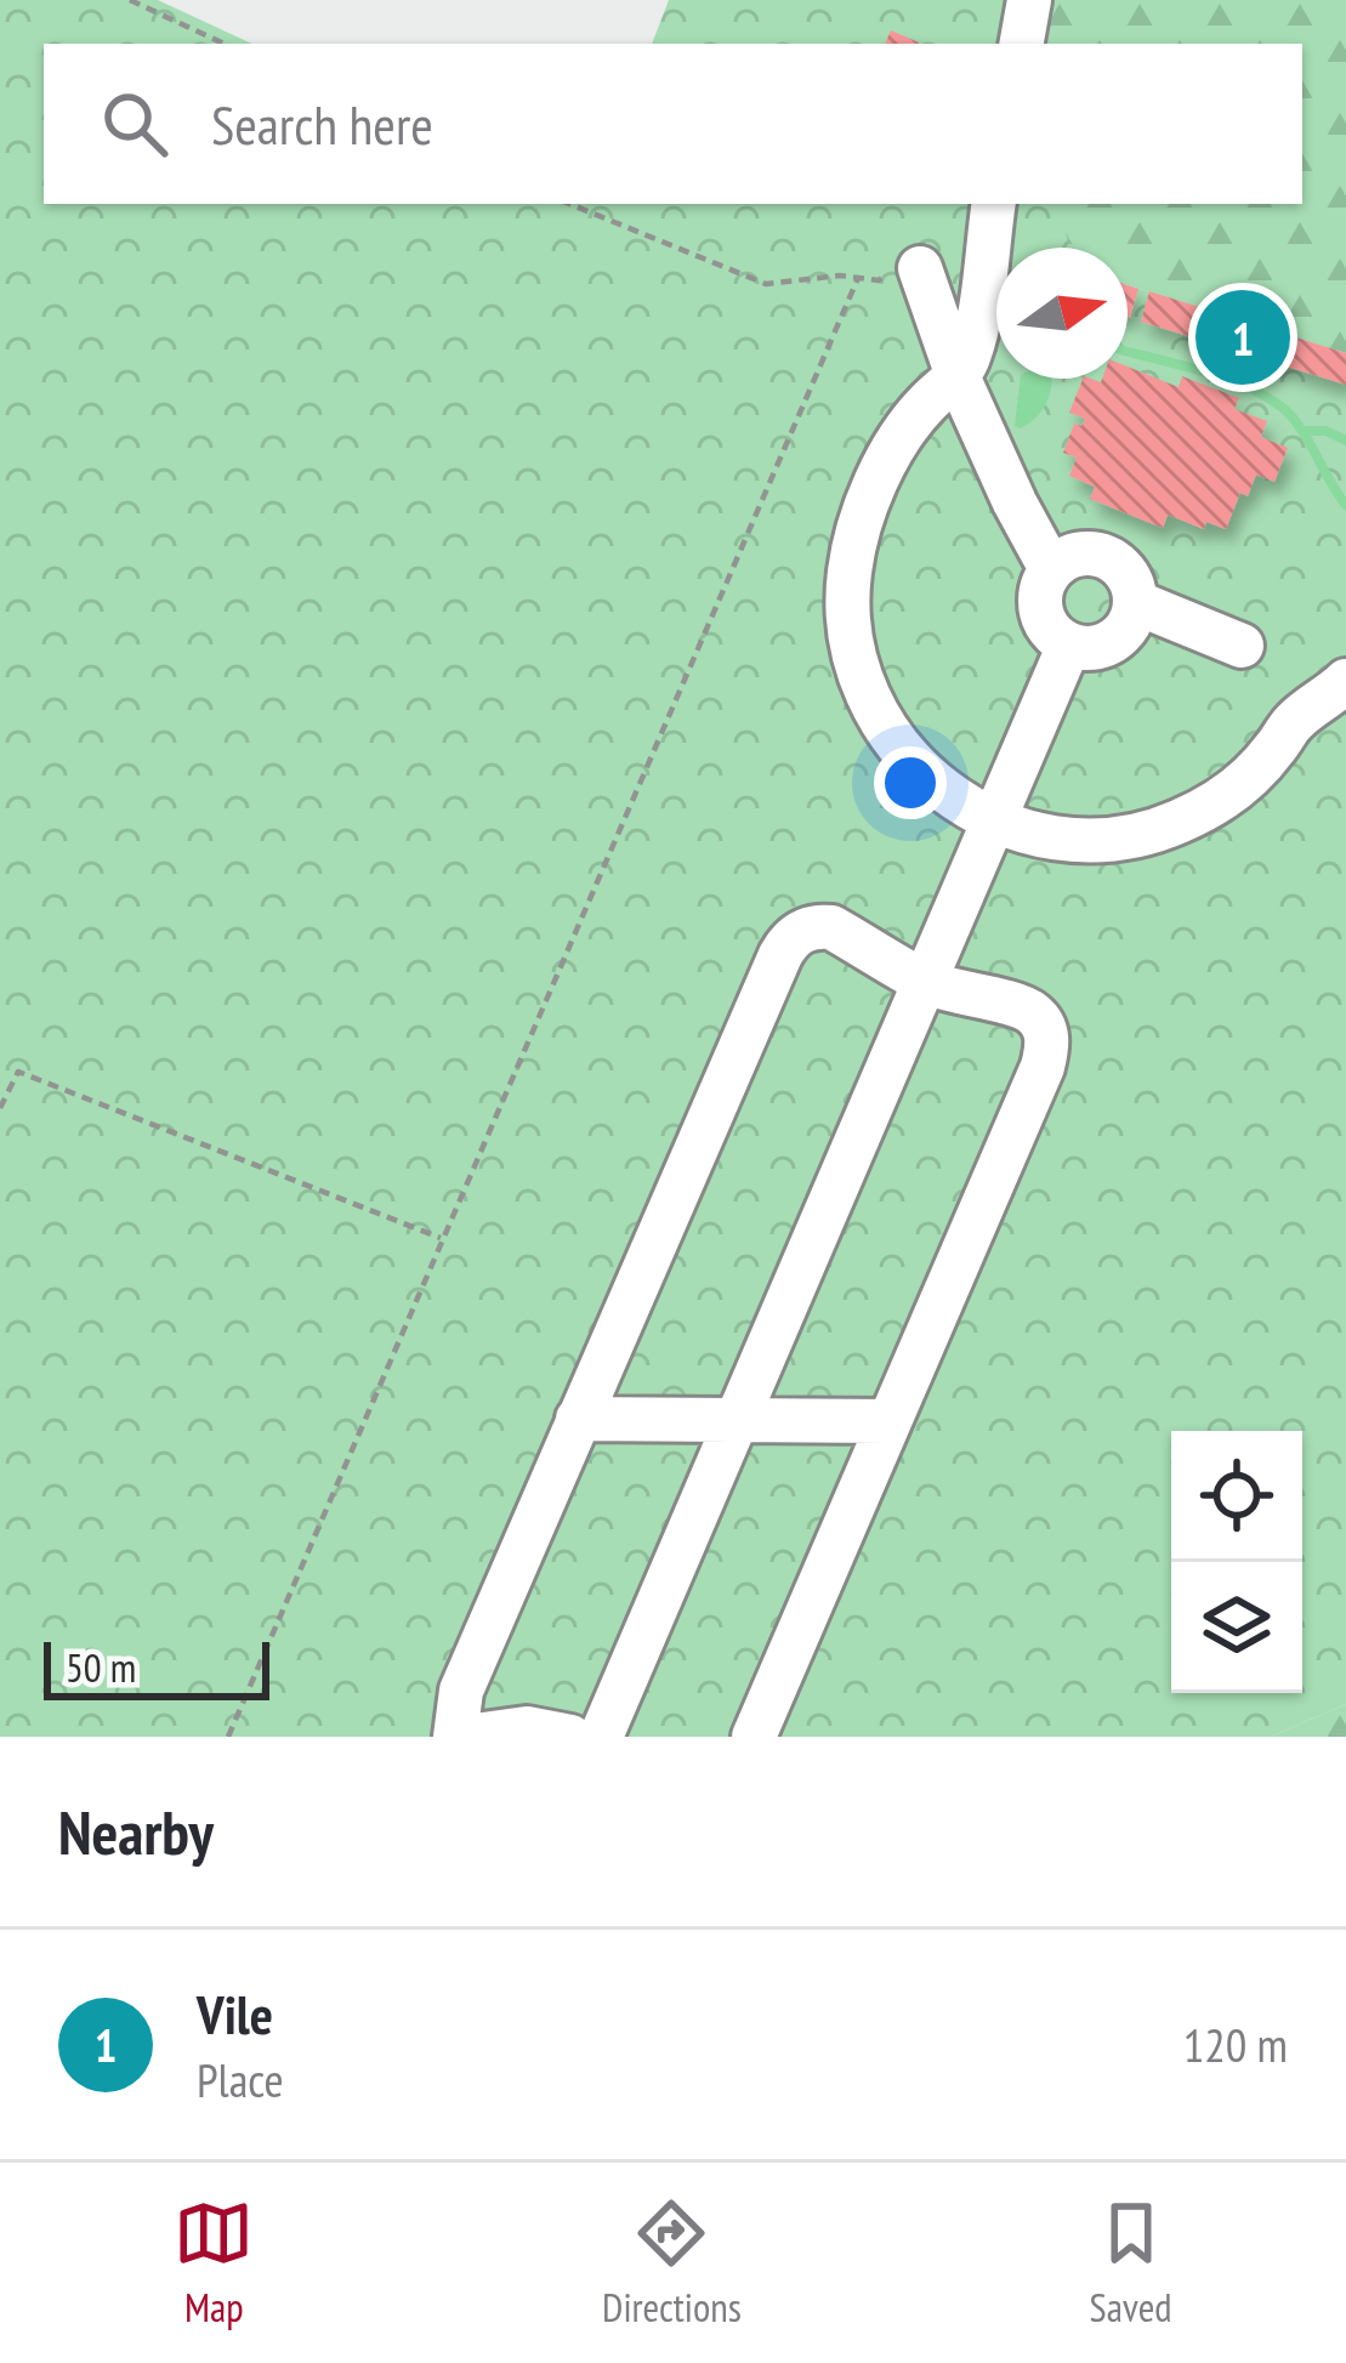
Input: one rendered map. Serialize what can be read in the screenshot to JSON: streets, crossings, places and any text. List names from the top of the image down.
{
  "scale_bar": "50 m",
  "north": "right",
  "page": {
    "search": "Search here",
    "pins": "1",
    "scale": "50 m",
    "heading": "Nearby",
    "list": [
      {
        "mark": "1",
        "name": "Vile",
        "note": "Place",
        "value": "120 m"
      }
    ],
    "nav": ["Map", "Directions", "Saved"]
  }
}
